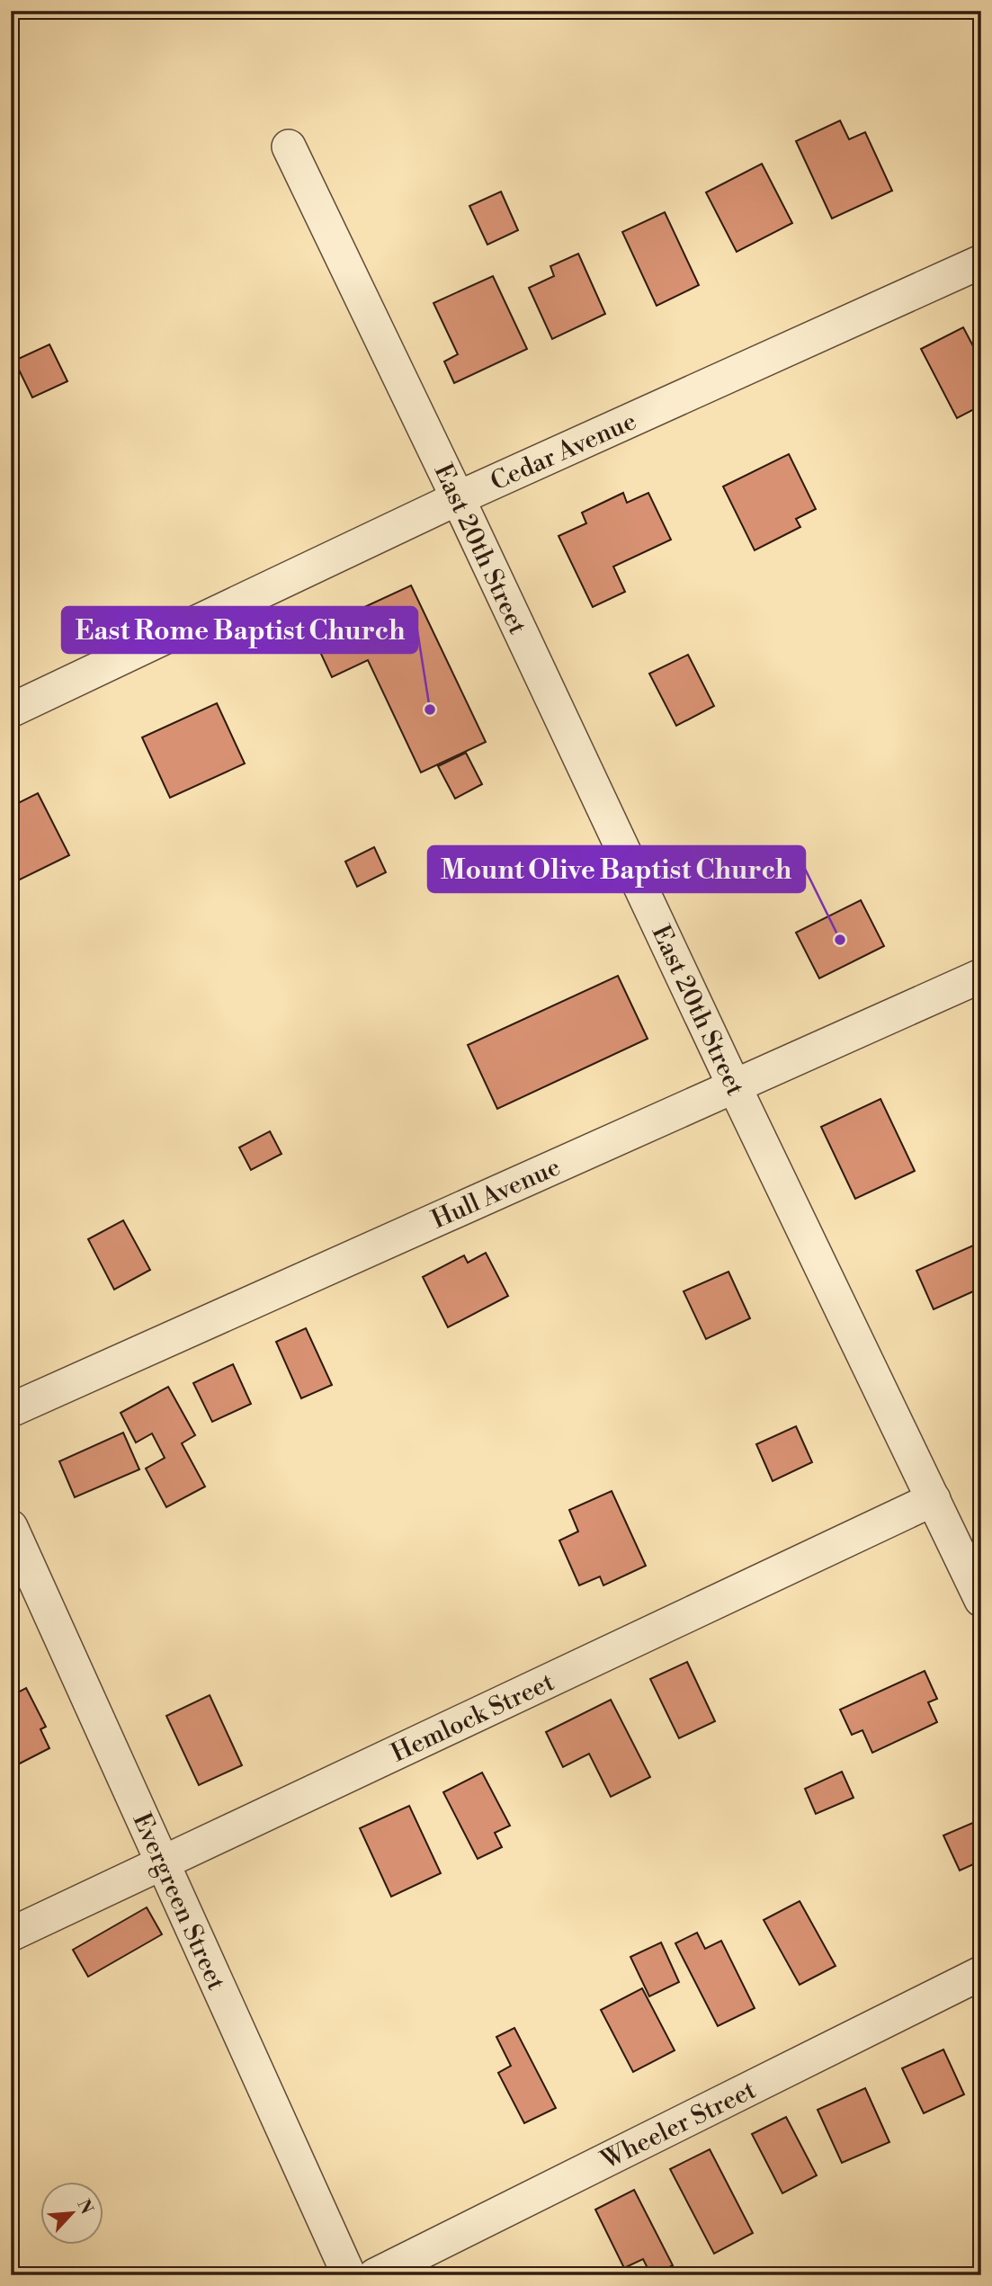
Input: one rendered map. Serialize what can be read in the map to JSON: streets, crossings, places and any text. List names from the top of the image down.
{
  "streets": {
    "street": [
      "Cedar Avenue",
      "East 20th Street",
      "Hull Avenue",
      "Hemlock Street",
      "Evergreen Street",
      "Wheeler Street"
    ]
  },
  "crossings": [
    ["Cedar Avenue", "East 20th Street"],
    ["East 20th Street", "Hull Avenue"],
    ["East 20th Street", "Hemlock Street"],
    ["Hemlock Street", "Evergreen Street"]
  ],
  "places": ["East Rome Baptist Church", "Mount Olive Baptist Church"],
  "north": "top right"
}
